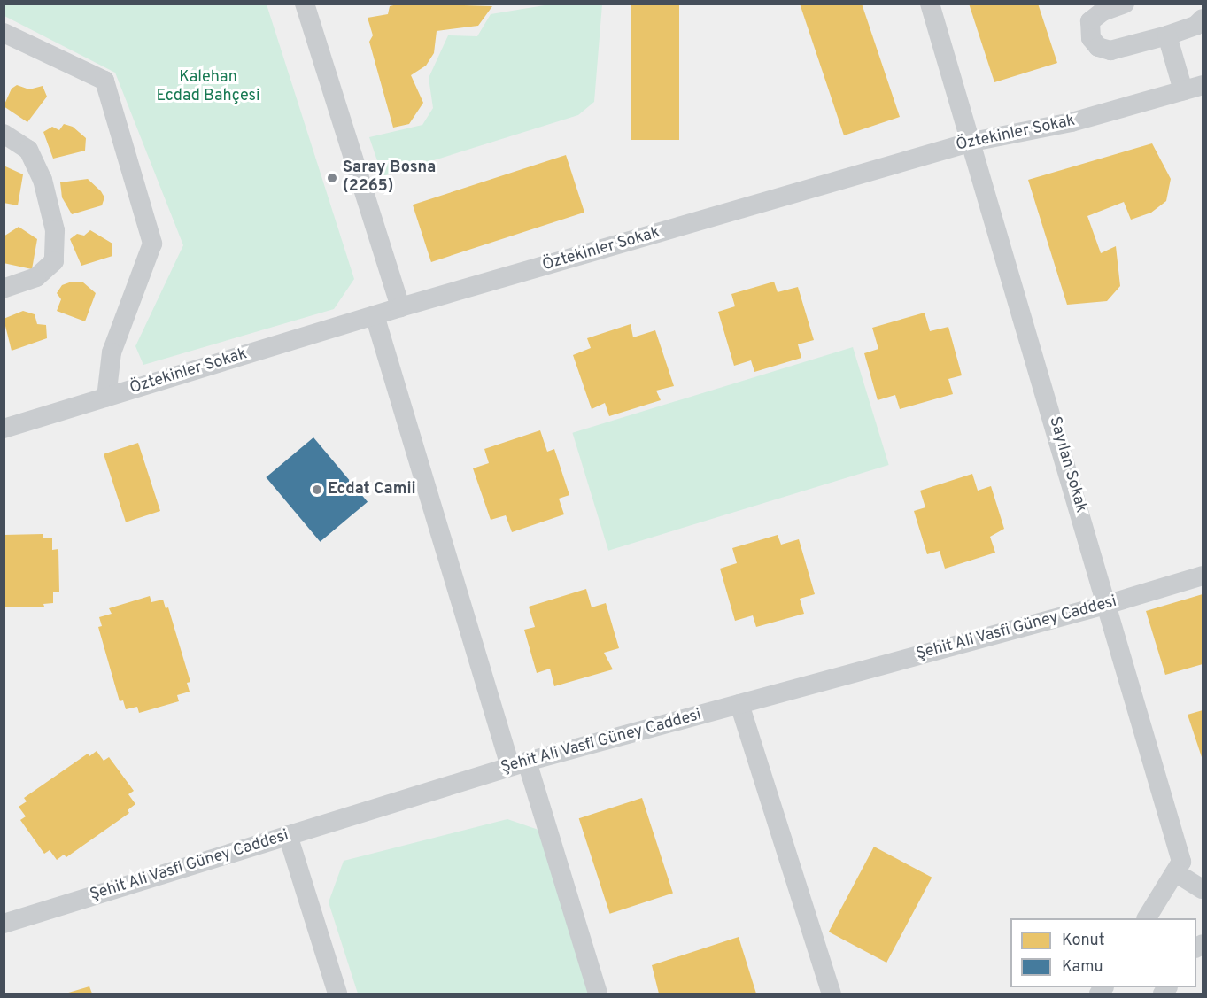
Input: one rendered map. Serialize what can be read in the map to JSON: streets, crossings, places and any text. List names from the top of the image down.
{
  "streets": {
    "street": ["Öztekinler Sokak", "Sayılan Sokak", "Şehit Ali Vasfi Güney Caddesi"]
  },
  "crossings": [
    ["Öztekinler Sokak", "Sayılan Sokak"],
    ["Sayılan Sokak", "Şehit Ali Vasfi Güney Caddesi"]
  ],
  "parks": ["Kalehan Ecdad Bahçesi"],
  "places": ["Saray Bosna (2265)", "Ecdat Camii"],
  "legend": ["Konut", "Kamu"]
}
